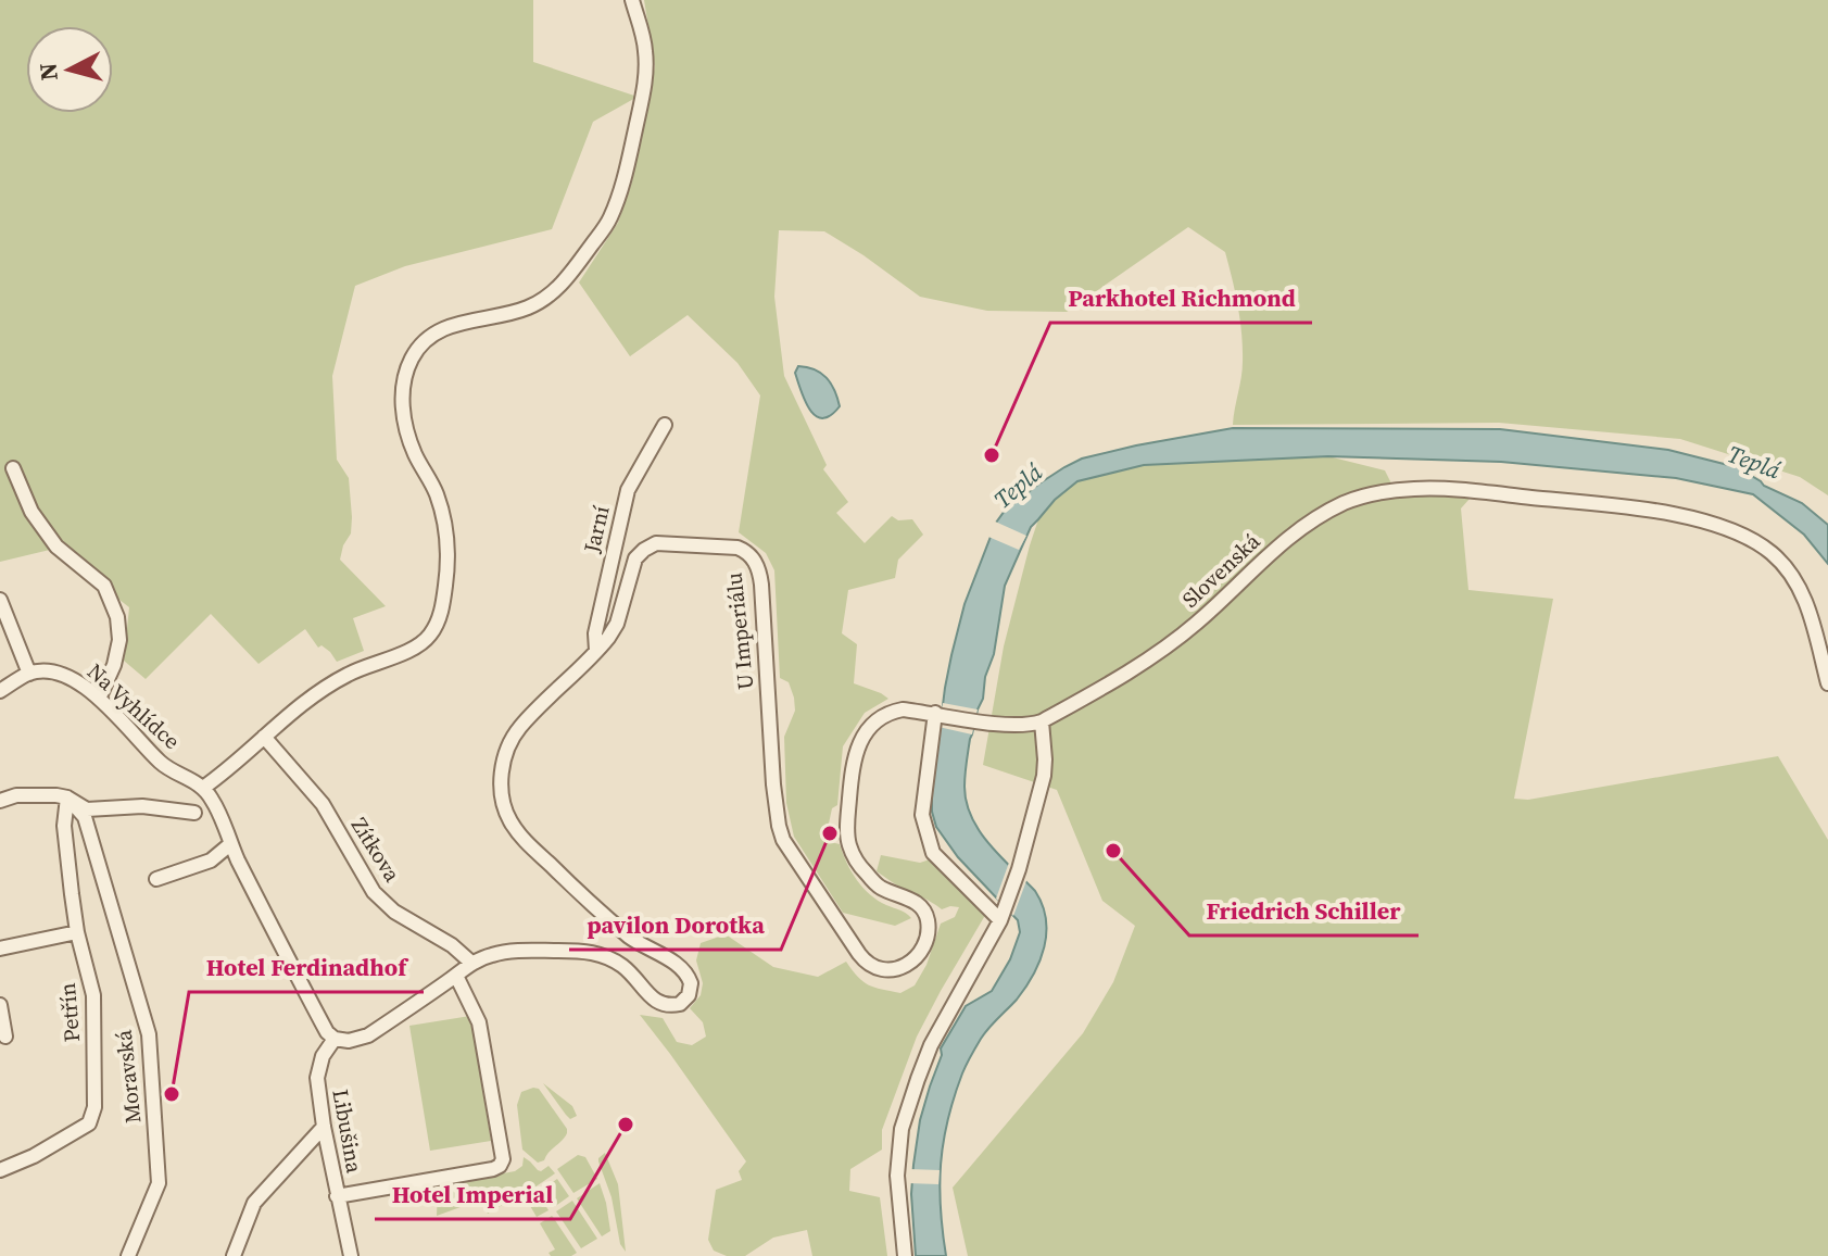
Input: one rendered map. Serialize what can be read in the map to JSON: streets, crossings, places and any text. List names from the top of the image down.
{
  "streets": {
    "street": [
      "Jarní",
      "Slovenská",
      "U Imperiálu",
      "Na Vyhlídce",
      "Zítkova",
      "Petřín",
      "Moravská",
      "Libušina"
    ]
  },
  "crossings": [
    ["Jarní", "U Imperiálu"],
    ["Slovenská", "U Imperiálu"],
    ["U Imperiálu", "Zítkova"],
    ["U Imperiálu", "Libušina"],
    ["Petřín", "Moravská"]
  ],
  "water": ["Teplá"],
  "places": [
    "Parkhotel Richmond",
    "pavilon Dorotka",
    "Friedrich Schiller",
    "Hotel Ferdinadhof",
    "Hotel Imperial"
  ],
  "north": "left"
}
